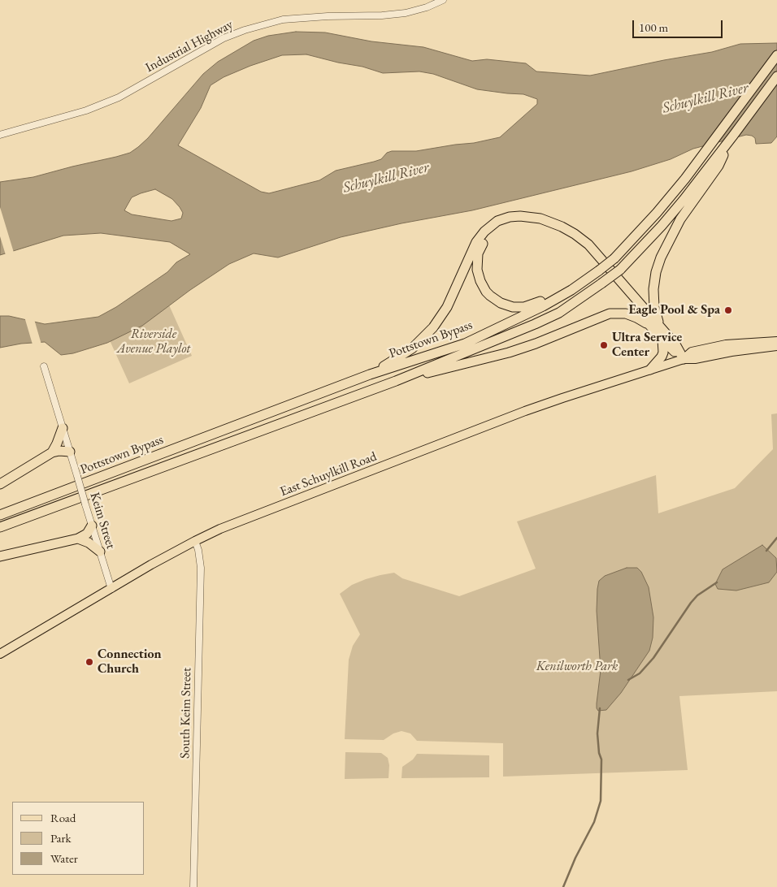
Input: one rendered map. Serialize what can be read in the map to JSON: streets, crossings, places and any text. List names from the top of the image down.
{
  "streets": {
    "highway": ["Pottstown Bypass"],
    "main road": ["East Schuylkill Road"],
    "street": ["Industrial Highway", "Keim Street", "South Keim Street"]
  },
  "crossings": [
    ["East Schuylkill Road", "Keim Street"],
    ["East Schuylkill Road", "South Keim Street"]
  ],
  "water": ["Schuylkill River"],
  "parks": ["Riverside Avenue Playlot", "Kenilworth Park"],
  "places": ["Eagle Pool & Spa", "Ultra Service Center", "Connection Church"],
  "legend": ["Road", "Park", "Water"],
  "scale_bar": "100 m"
}
